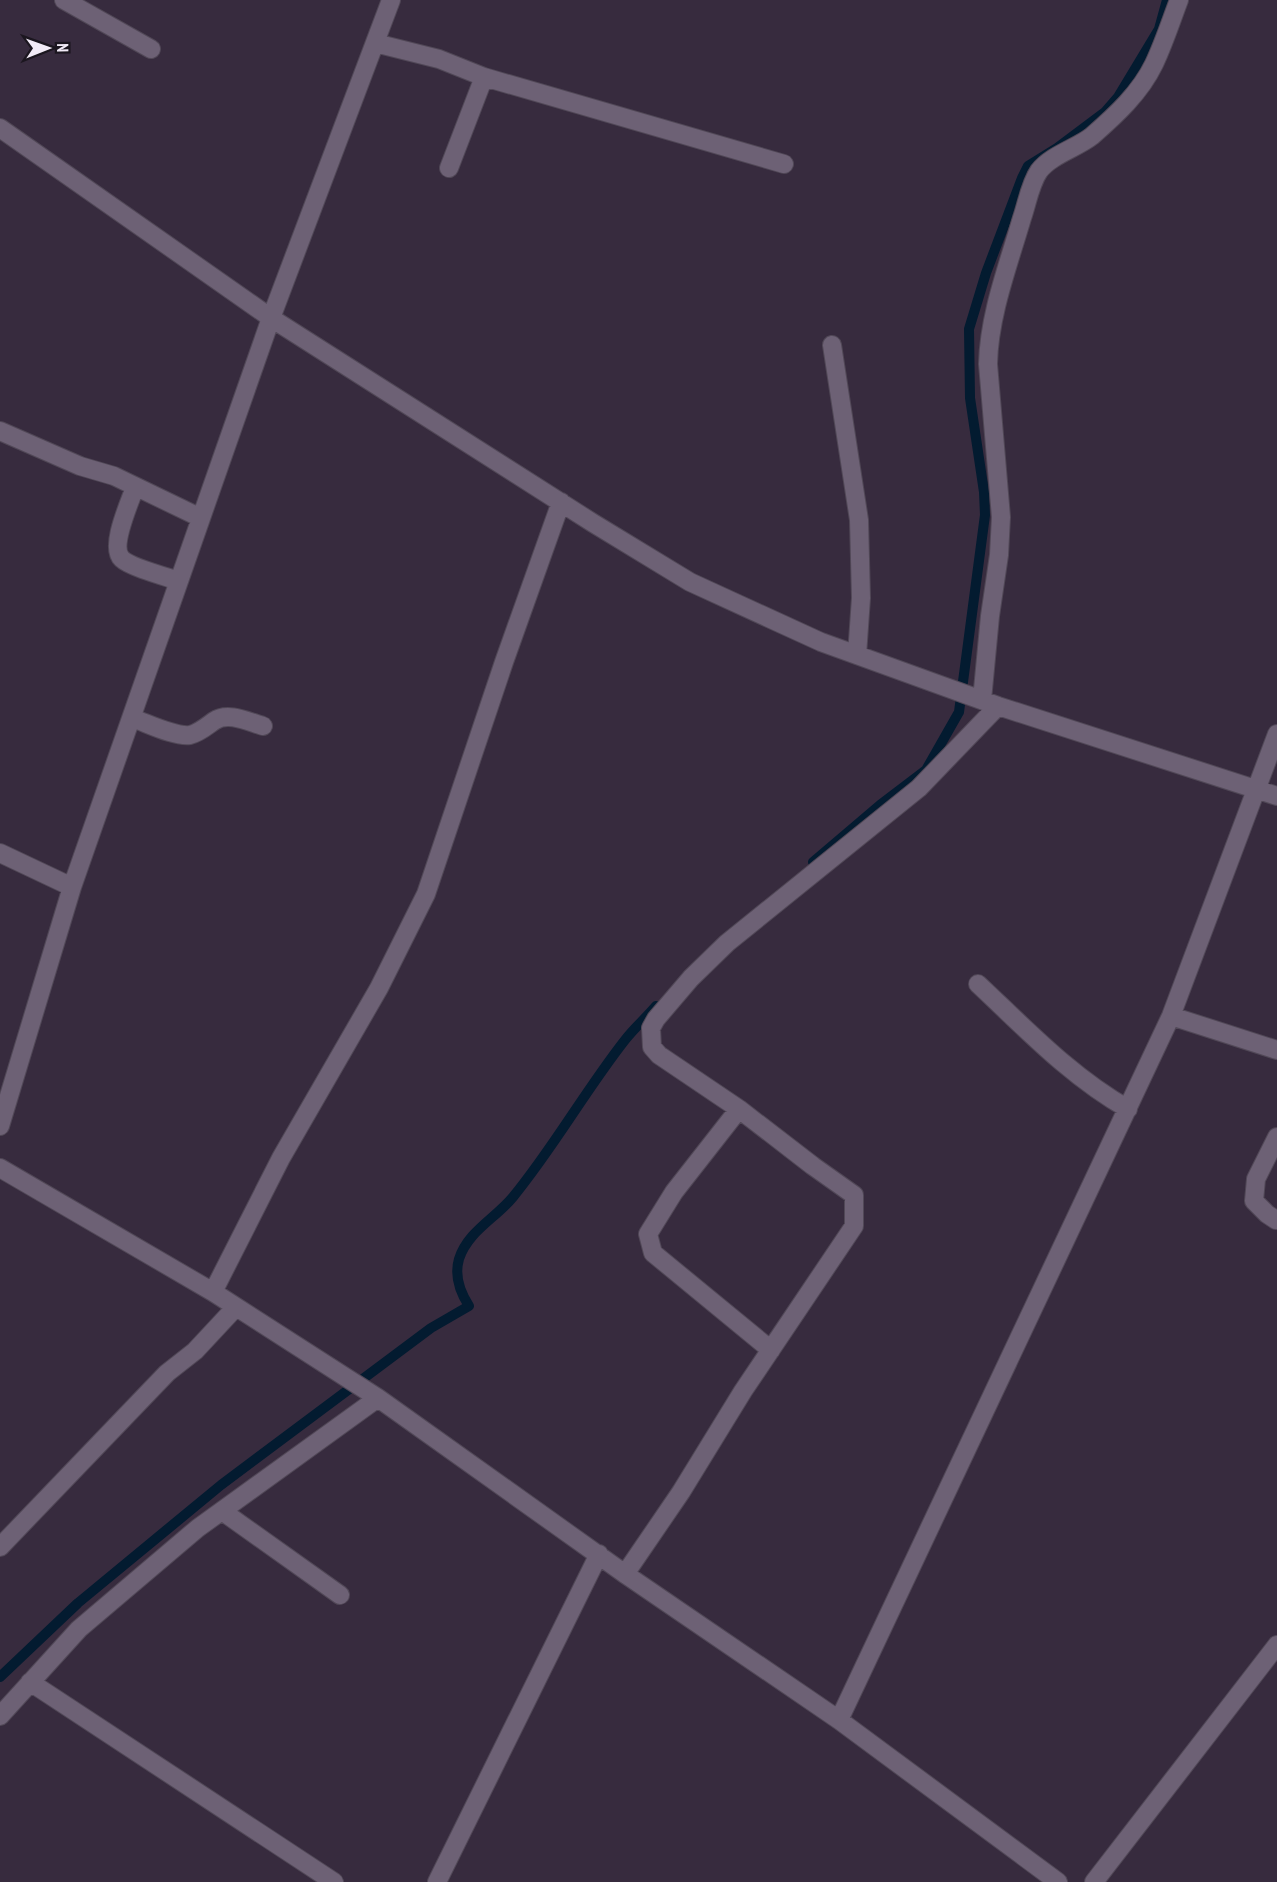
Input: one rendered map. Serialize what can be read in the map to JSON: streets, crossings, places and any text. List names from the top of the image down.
{
  "north": "right"
}
